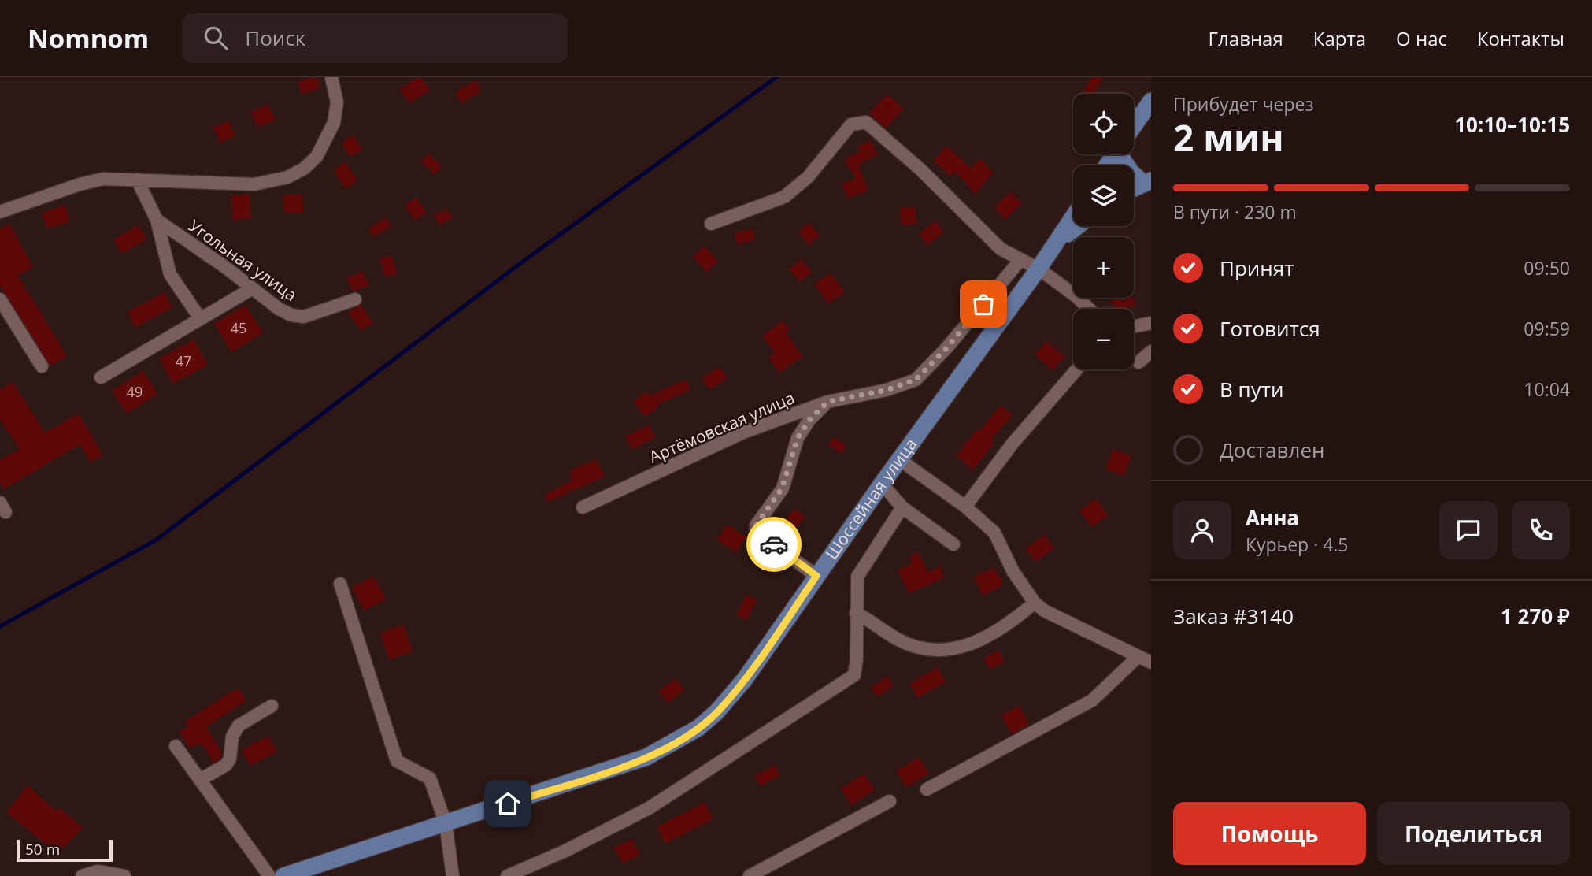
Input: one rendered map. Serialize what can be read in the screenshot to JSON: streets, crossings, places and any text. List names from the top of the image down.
{
  "streets": {
    "main road": ["Шоссейная улица"],
    "street": ["Угольная улица", "Артёмовская улица"]
  },
  "house_numbers": ["45", "47", "49"],
  "scale_bar": "50 m",
  "page": {
    "header": "Nomnom",
    "search": "Поиск",
    "nav": [
      "Главная",
      "Карта",
      "О нас",
      "Контакты"
    ],
    "heading": ["2 мин", "Прибудет через", "10:10–10:15"],
    "panel": [
      "Анна",
      "Курьер · 4.5",
      "Заказ #3140",
      "1 270 ₽"
    ],
    "map_buttons": ["+", "−"],
    "bar": "В пути · 230 m",
    "list": [
      ["Принят", "09:50"],
      ["Готовится", "09:59"],
      ["В пути", "10:04"],
      "Доставлен"
    ],
    "buttons": ["Помощь", "Поделиться"],
    "scale": "50 m"
  }
}
